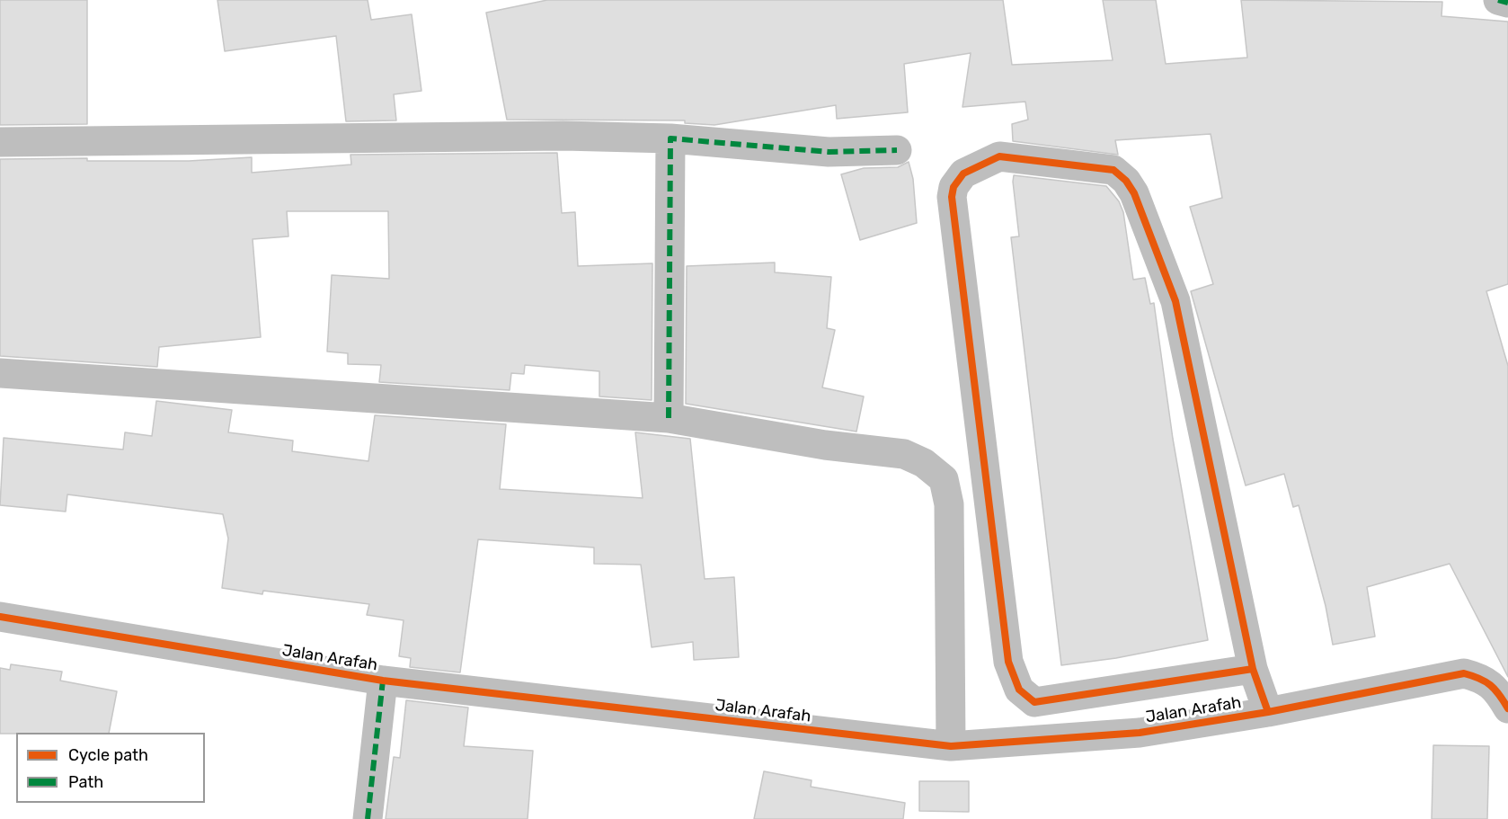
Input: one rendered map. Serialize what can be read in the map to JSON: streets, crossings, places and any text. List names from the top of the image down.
{
  "streets": {
    "street": ["Jalan Arafah"]
  },
  "legend": ["Cycle path", "Path"]
}
